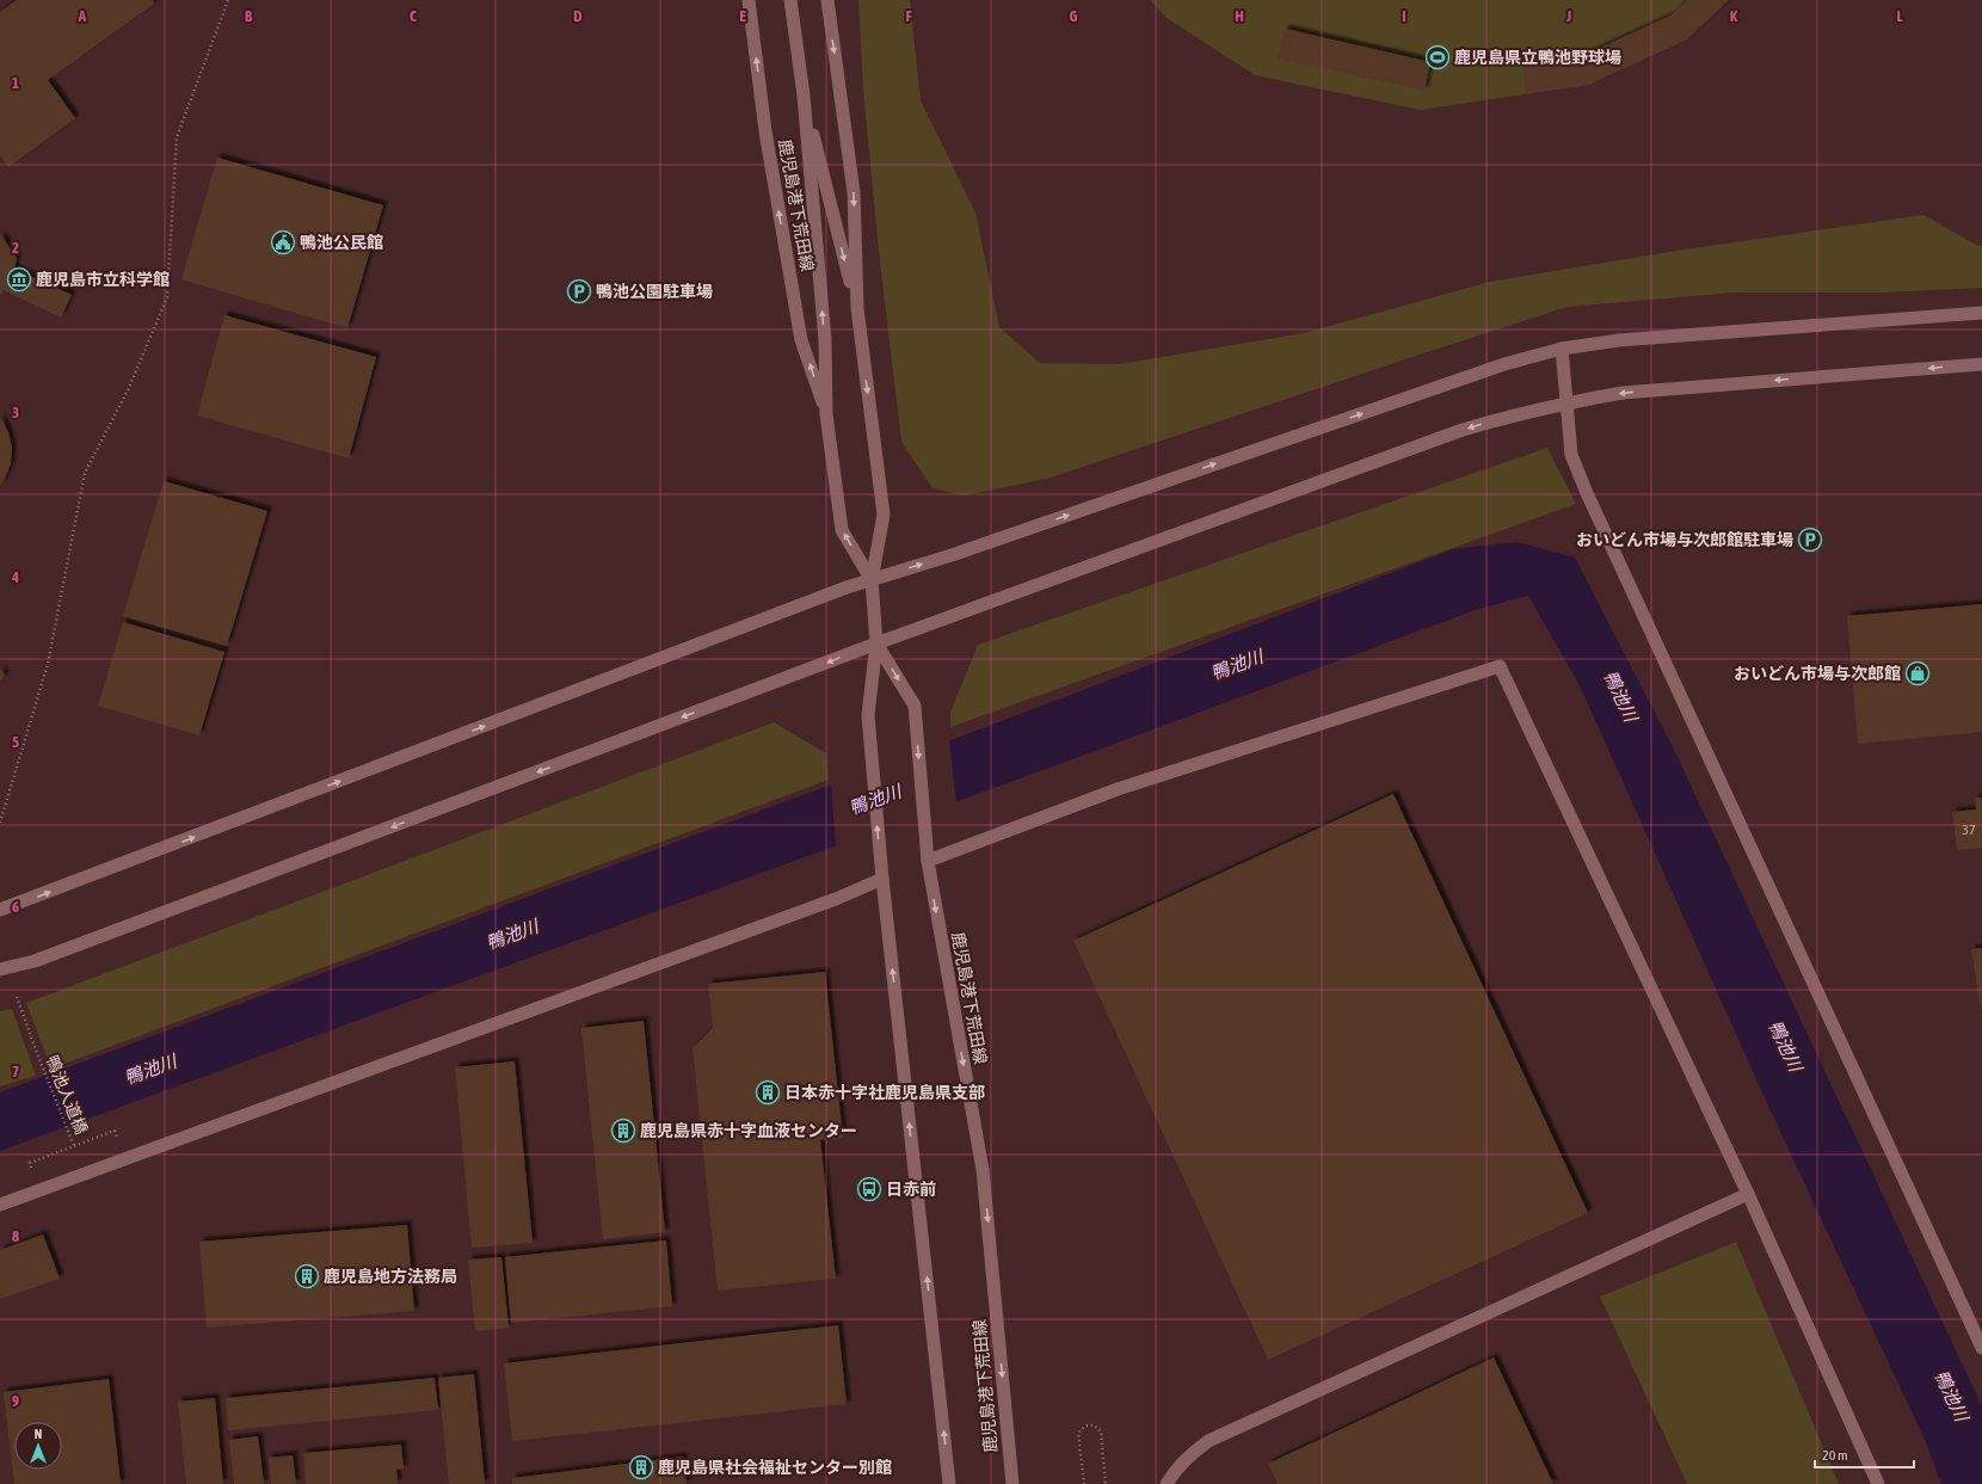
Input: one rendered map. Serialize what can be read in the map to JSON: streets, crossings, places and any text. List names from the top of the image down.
{
  "streets": {
    "street": ["鹿児島港下荒田線"],
    "path": ["鴨池人道橋"]
  },
  "water": ["鴨池川"],
  "places": {
    "sports": ["鹿児島県立鴨池野球場"],
    "public building": ["鴨池公民館"],
    "museum": ["鹿児島市立科学館"],
    "parking": ["鴨池公園駐車場", "おいどん市場与次郎館駐車場"],
    "shop": ["おいどん市場与次郎館"],
    "building": [
      "日本赤十字社鹿児島県支部",
      "鹿児島県赤十字血液センター",
      "鹿児島地方法務局",
      "鹿児島県社会福祉センター別館"
    ],
    "bus stop": ["日赤前"]
  },
  "house_numbers": ["37"],
  "scale_bar": "20 m",
  "north": "top",
  "grid": {
    "columns": [
      "A",
      "B",
      "C",
      "D",
      "E",
      "F",
      "G",
      "H",
      "I",
      "J",
      "K",
      "L"
    ],
    "rows": [
      "1",
      "2",
      "3",
      "4",
      "5",
      "6",
      "7",
      "8",
      "9"
    ]
  }
}
